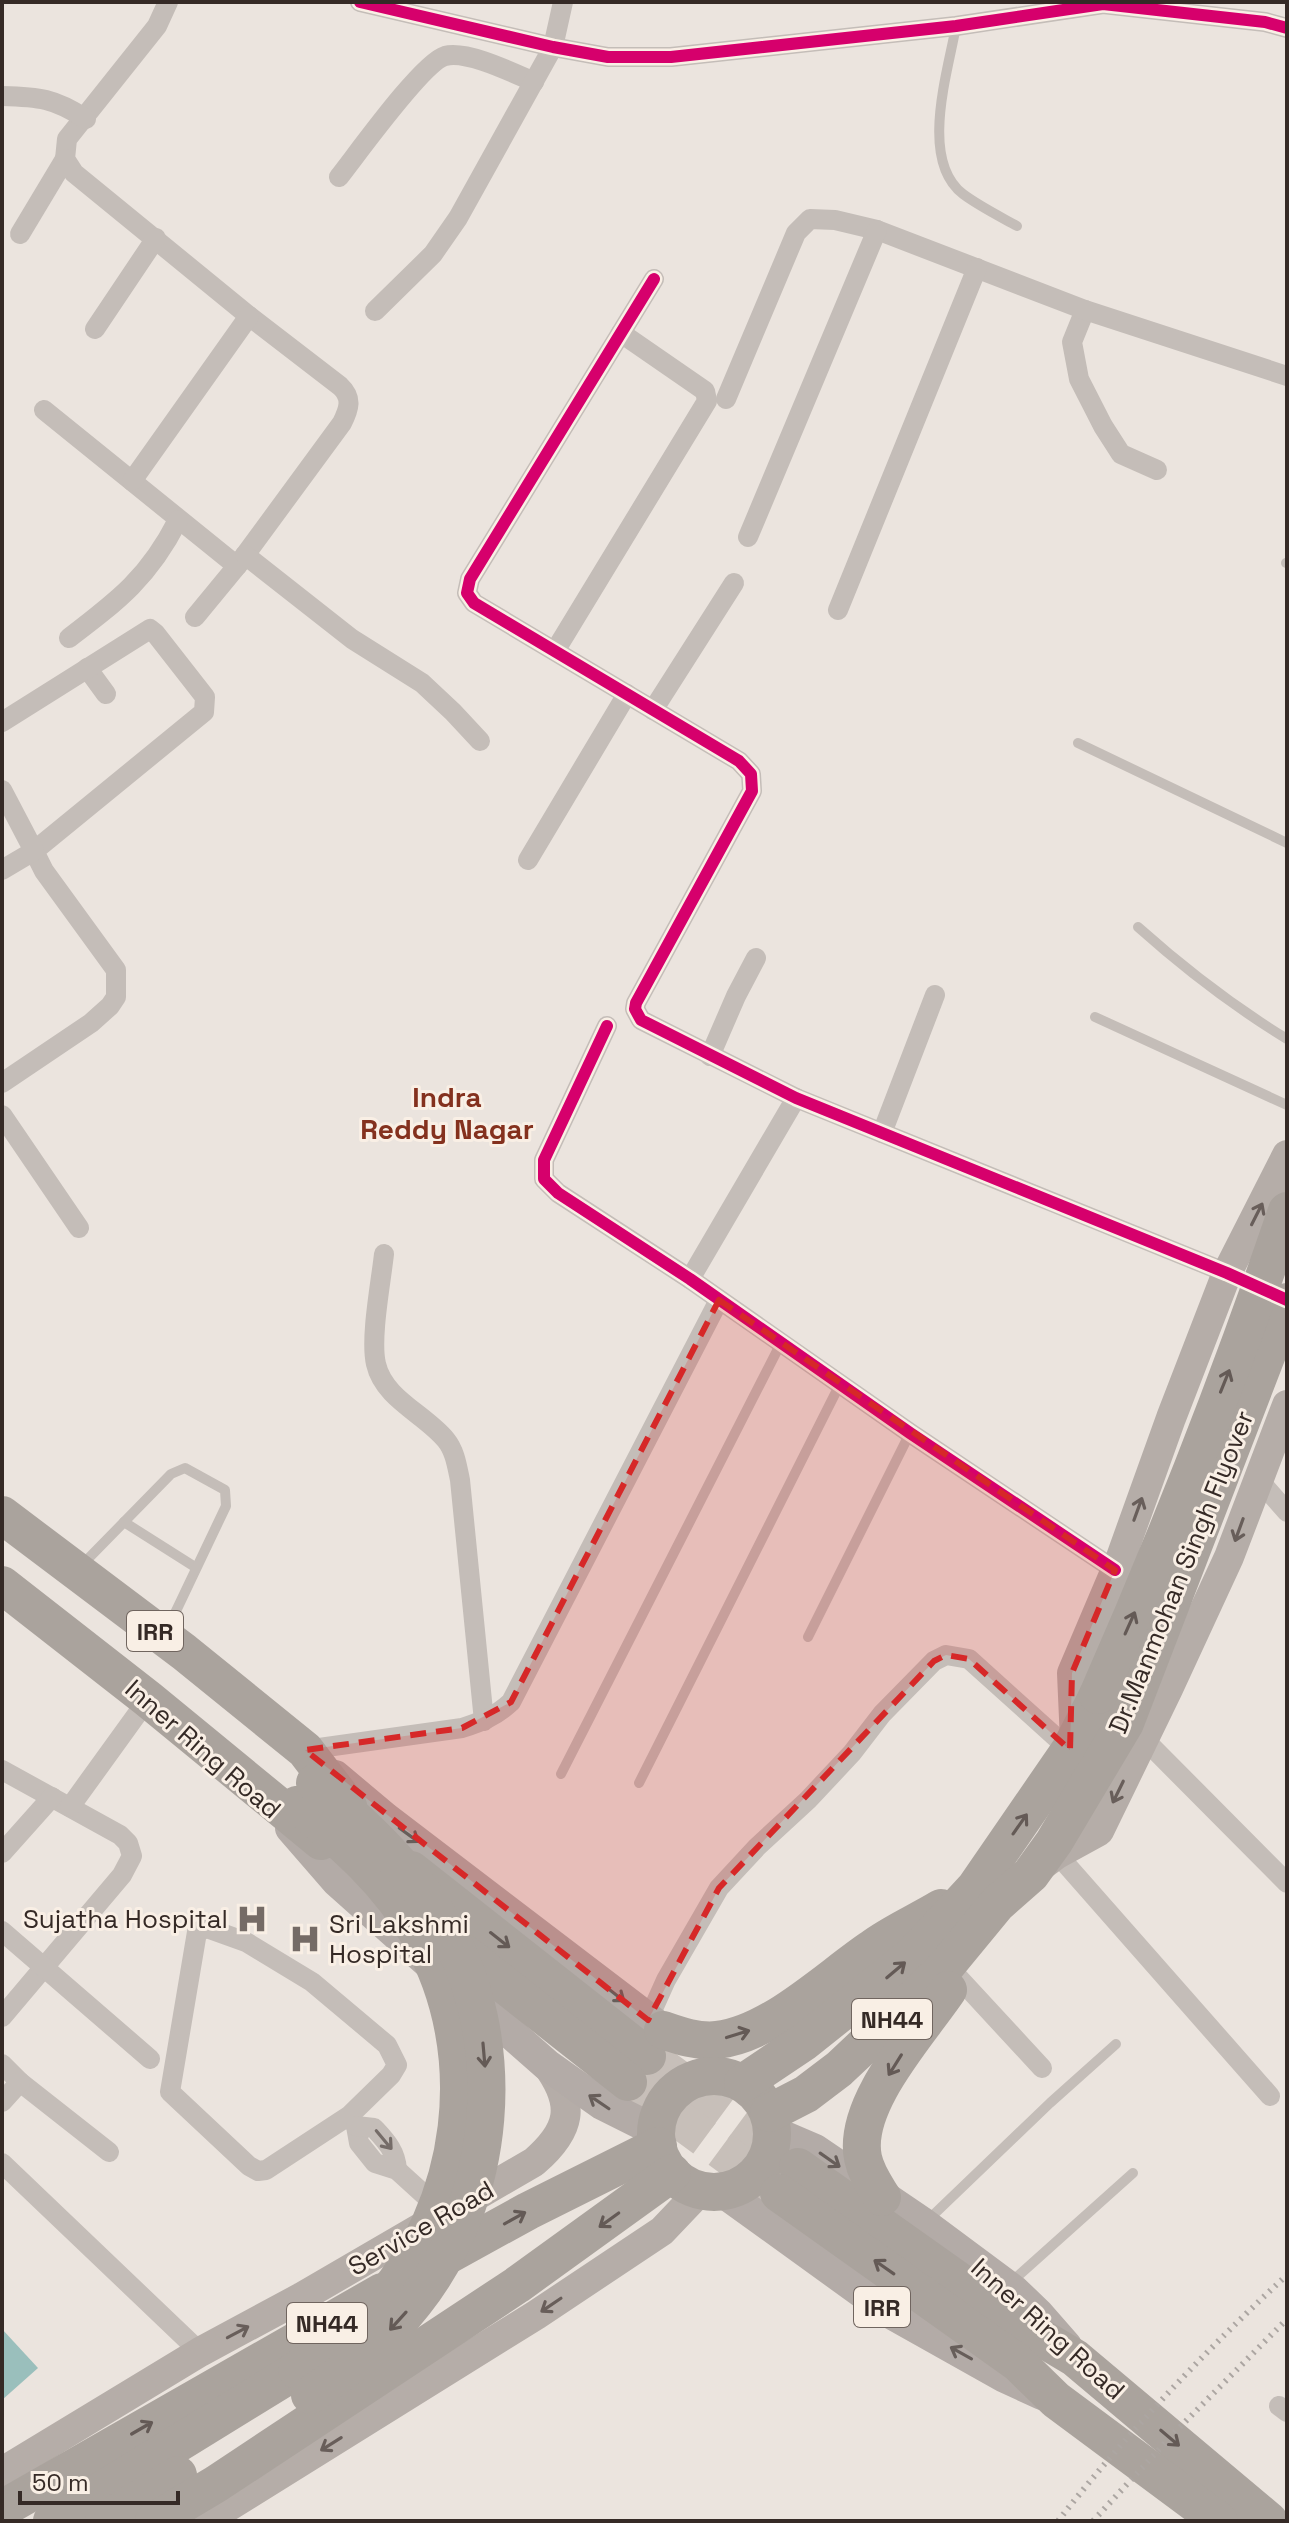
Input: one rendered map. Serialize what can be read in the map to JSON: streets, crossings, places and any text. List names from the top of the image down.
{
  "streets": {
    "highway": [
      "Dr.Manmohan Singh Flyover",
      "IRR",
      "Inner Ring Road",
      "NH44"
    ],
    "street": ["Service Road"]
  },
  "crossings": [
    ["Dr.Manmohan Singh Flyover", "NH44"],
    ["IRR", "Inner Ring Road"],
    ["Inner Ring Road", "NH44"],
    ["Inner Ring Road", "Service Road"]
  ],
  "districts": ["Indra Reddy Nagar"],
  "places": {
    "hospital": ["Sujatha Hospital", "Sri Lakshmi Hospital"]
  },
  "scale_bar": "50 m"
}
